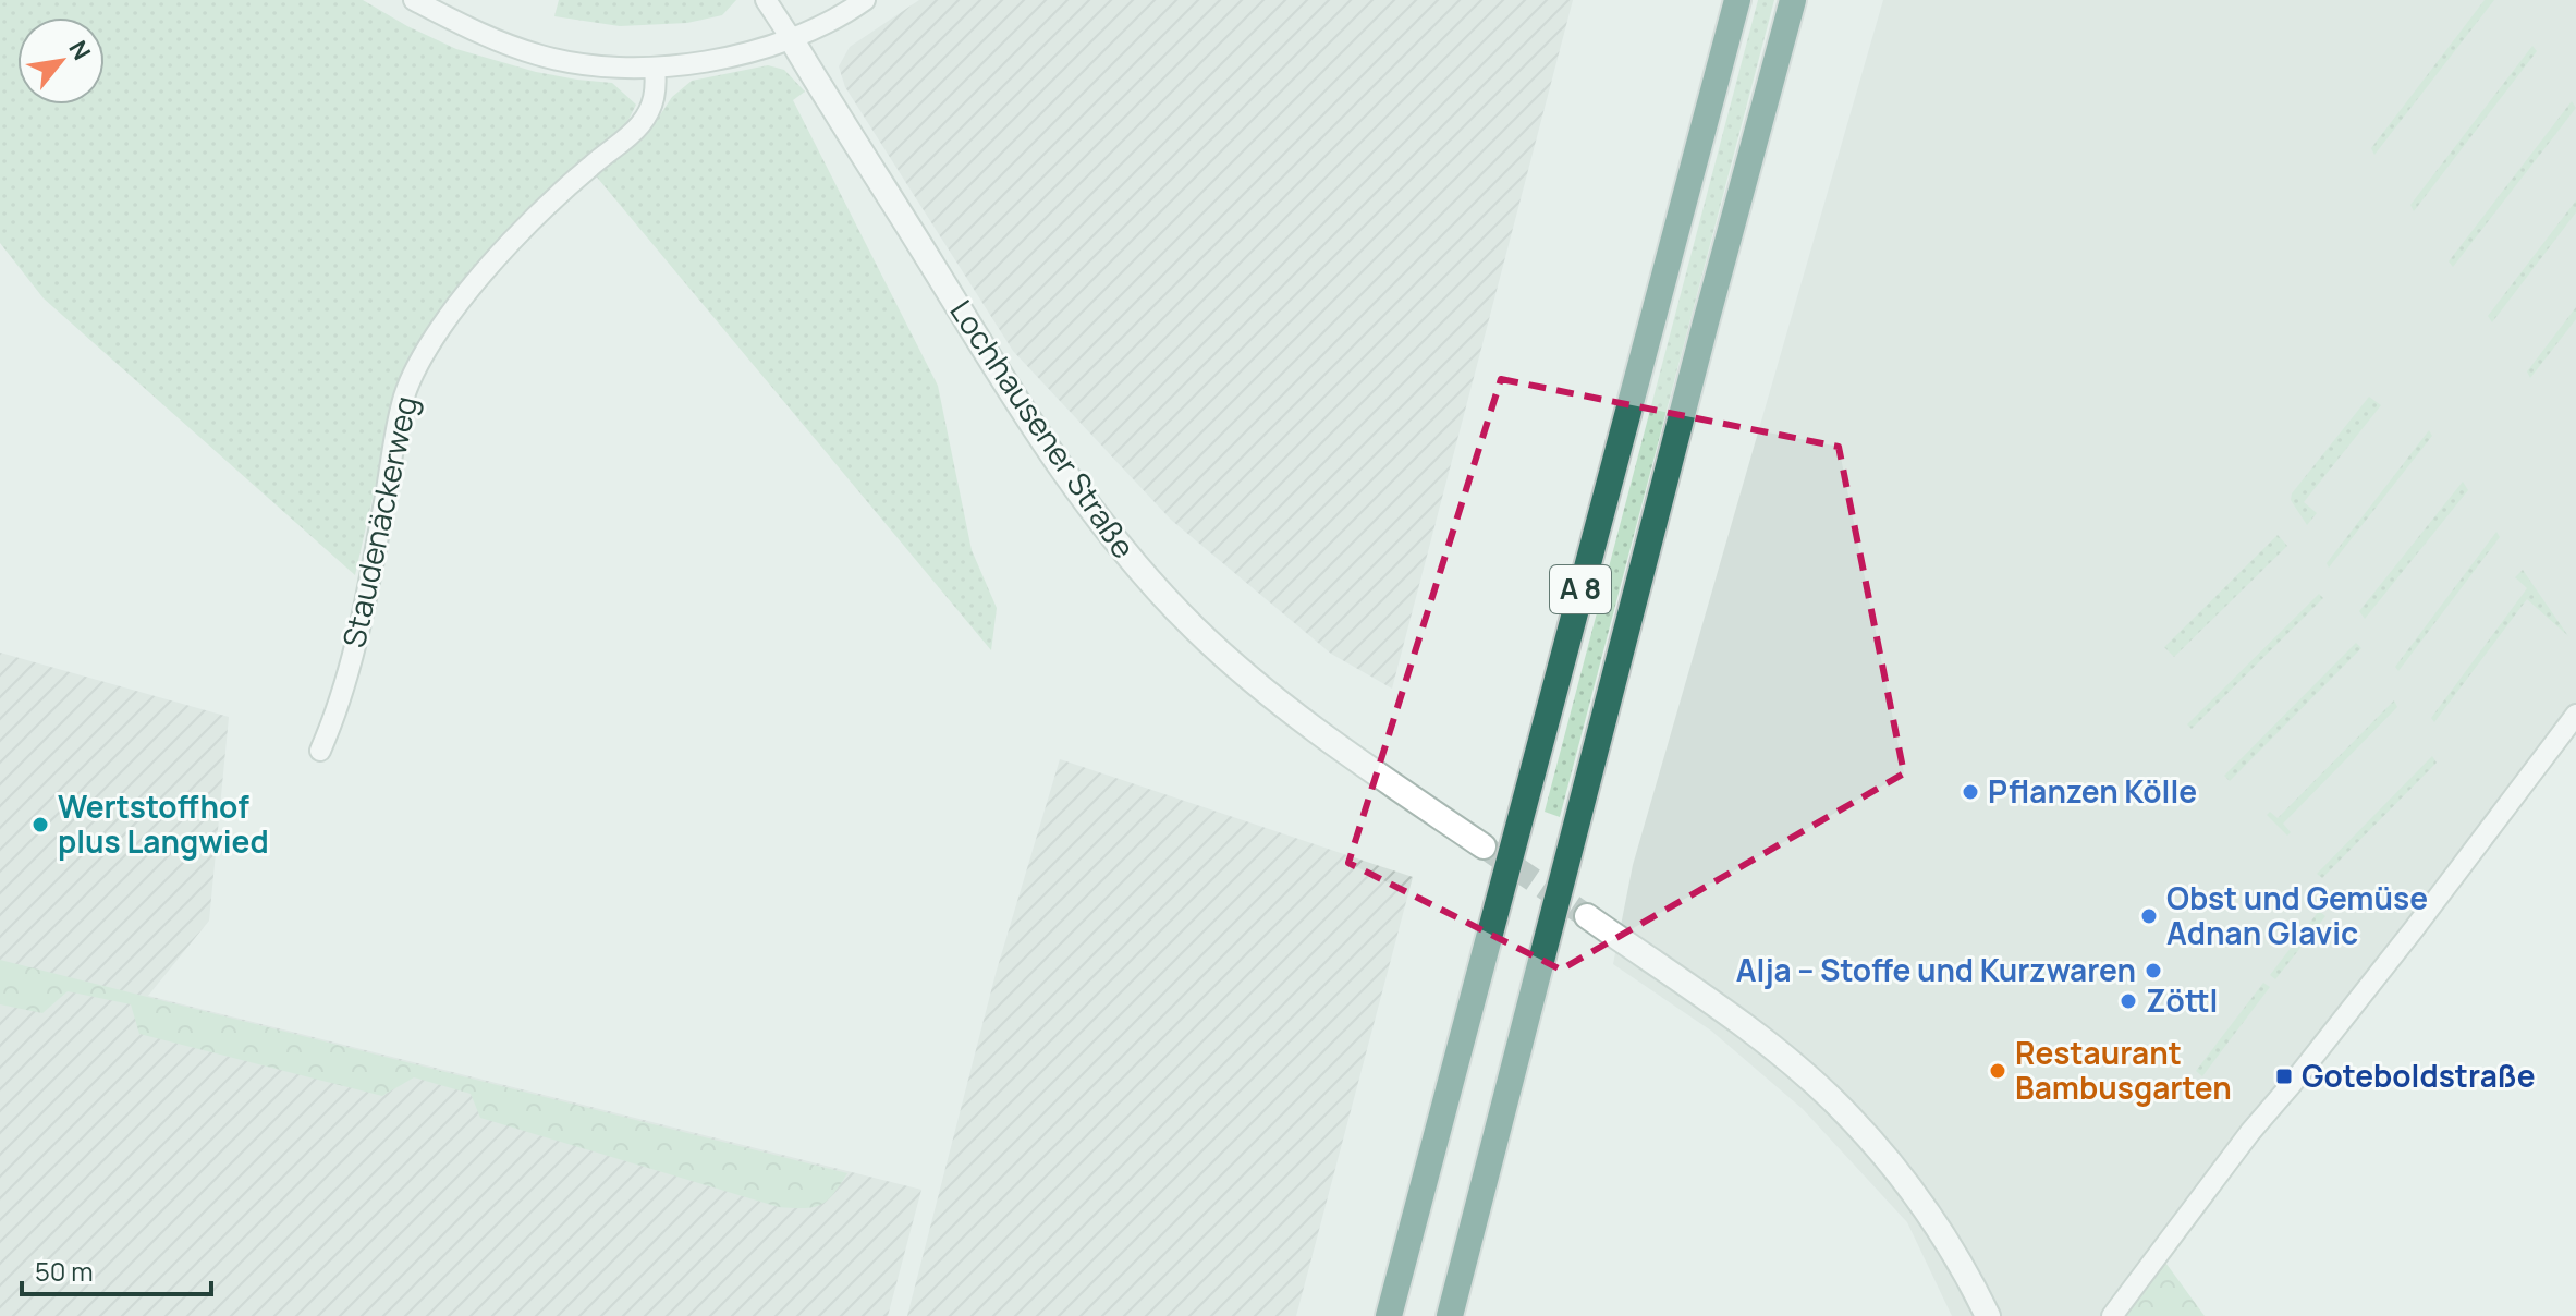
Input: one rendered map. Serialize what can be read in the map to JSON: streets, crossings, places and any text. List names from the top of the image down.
{
  "streets": {
    "highway": ["A 8"],
    "street": ["Lochhausener Straße", "Staudenäckerweg"]
  },
  "places": {
    "other": [
      "Pflanzen Kölle",
      "Wertstoffhof plus Langwied",
      "Obst und Gemüse Adnan Glavic",
      "Alja – Stoffe und Kurzwaren",
      "Zöttl",
      "Restaurant Bambusgarten"
    ],
    "transit": ["Goteboldstraße"]
  },
  "scale_bar": "50 m",
  "north": "top right"
}
